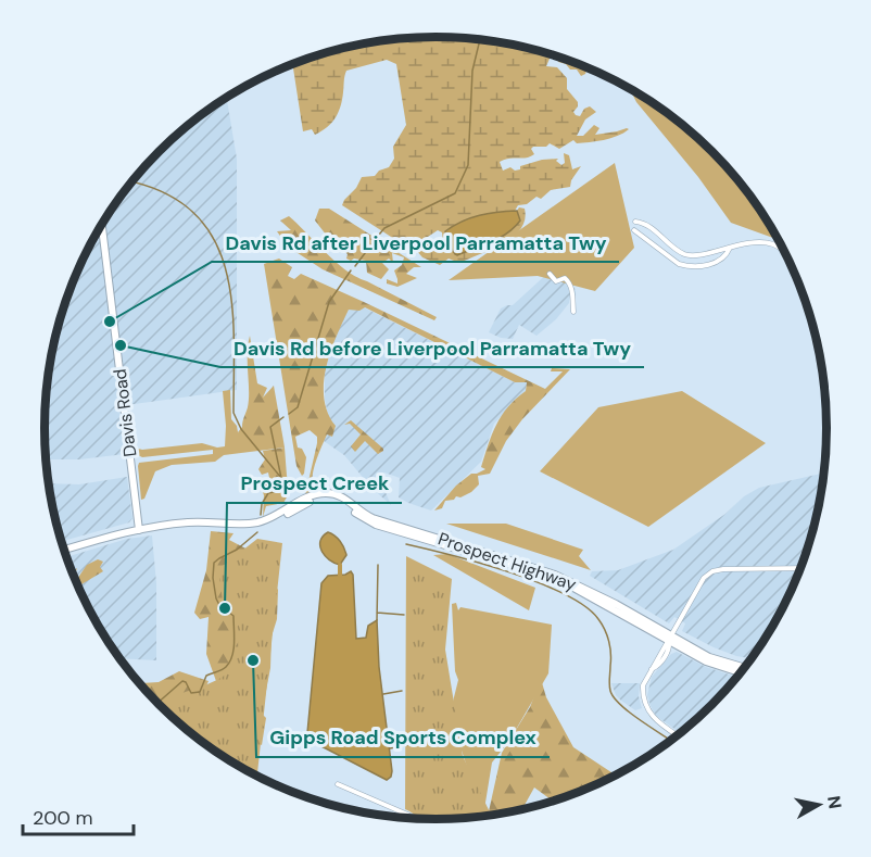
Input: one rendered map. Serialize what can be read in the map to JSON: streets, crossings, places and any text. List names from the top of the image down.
{
  "streets": {
    "main road": ["Davis Road", "Prospect Highway"]
  },
  "crossings": [
    ["Davis Road", "Prospect Highway"]
  ],
  "places": [
    "Davis Rd after Liverpool Parramatta Twy",
    "Davis Rd before Liverpool Parramatta Twy",
    "Prospect Creek",
    "Gipps Road Sports Complex"
  ],
  "scale_bar": "200 m",
  "north": "right"
}
